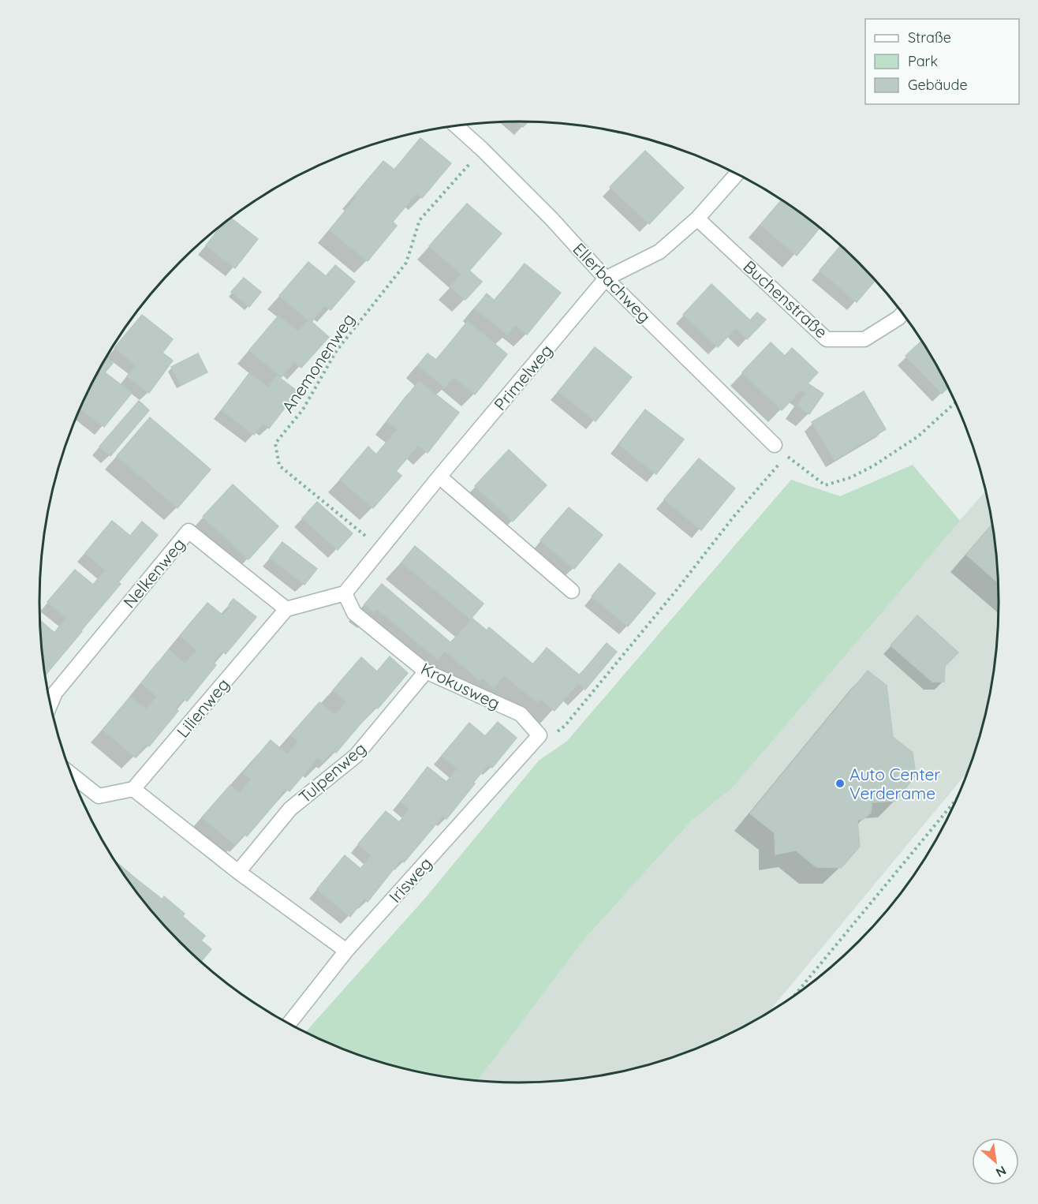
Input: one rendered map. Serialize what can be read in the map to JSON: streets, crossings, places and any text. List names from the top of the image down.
{
  "streets": {
    "street": [
      "Ellerbachweg",
      "Buchenstraße",
      "Primelweg",
      "Nelkenweg",
      "Krokusweg",
      "Lilienweg",
      "Tulpenweg",
      "Irisweg"
    ],
    "path": ["Anemonenweg"]
  },
  "crossings": [
    ["Ellerbachweg", "Anemonenweg"],
    ["Ellerbachweg", "Primelweg"],
    ["Anemonenweg", "Primelweg"],
    ["Primelweg", "Krokusweg"],
    ["Nelkenweg", "Lilienweg"],
    ["Krokusweg", "Tulpenweg"],
    ["Krokusweg", "Irisweg"]
  ],
  "places": ["Auto Center Verderame"],
  "legend": ["Straße", "Park", "Gebäude"],
  "north": "bottom right"
}
